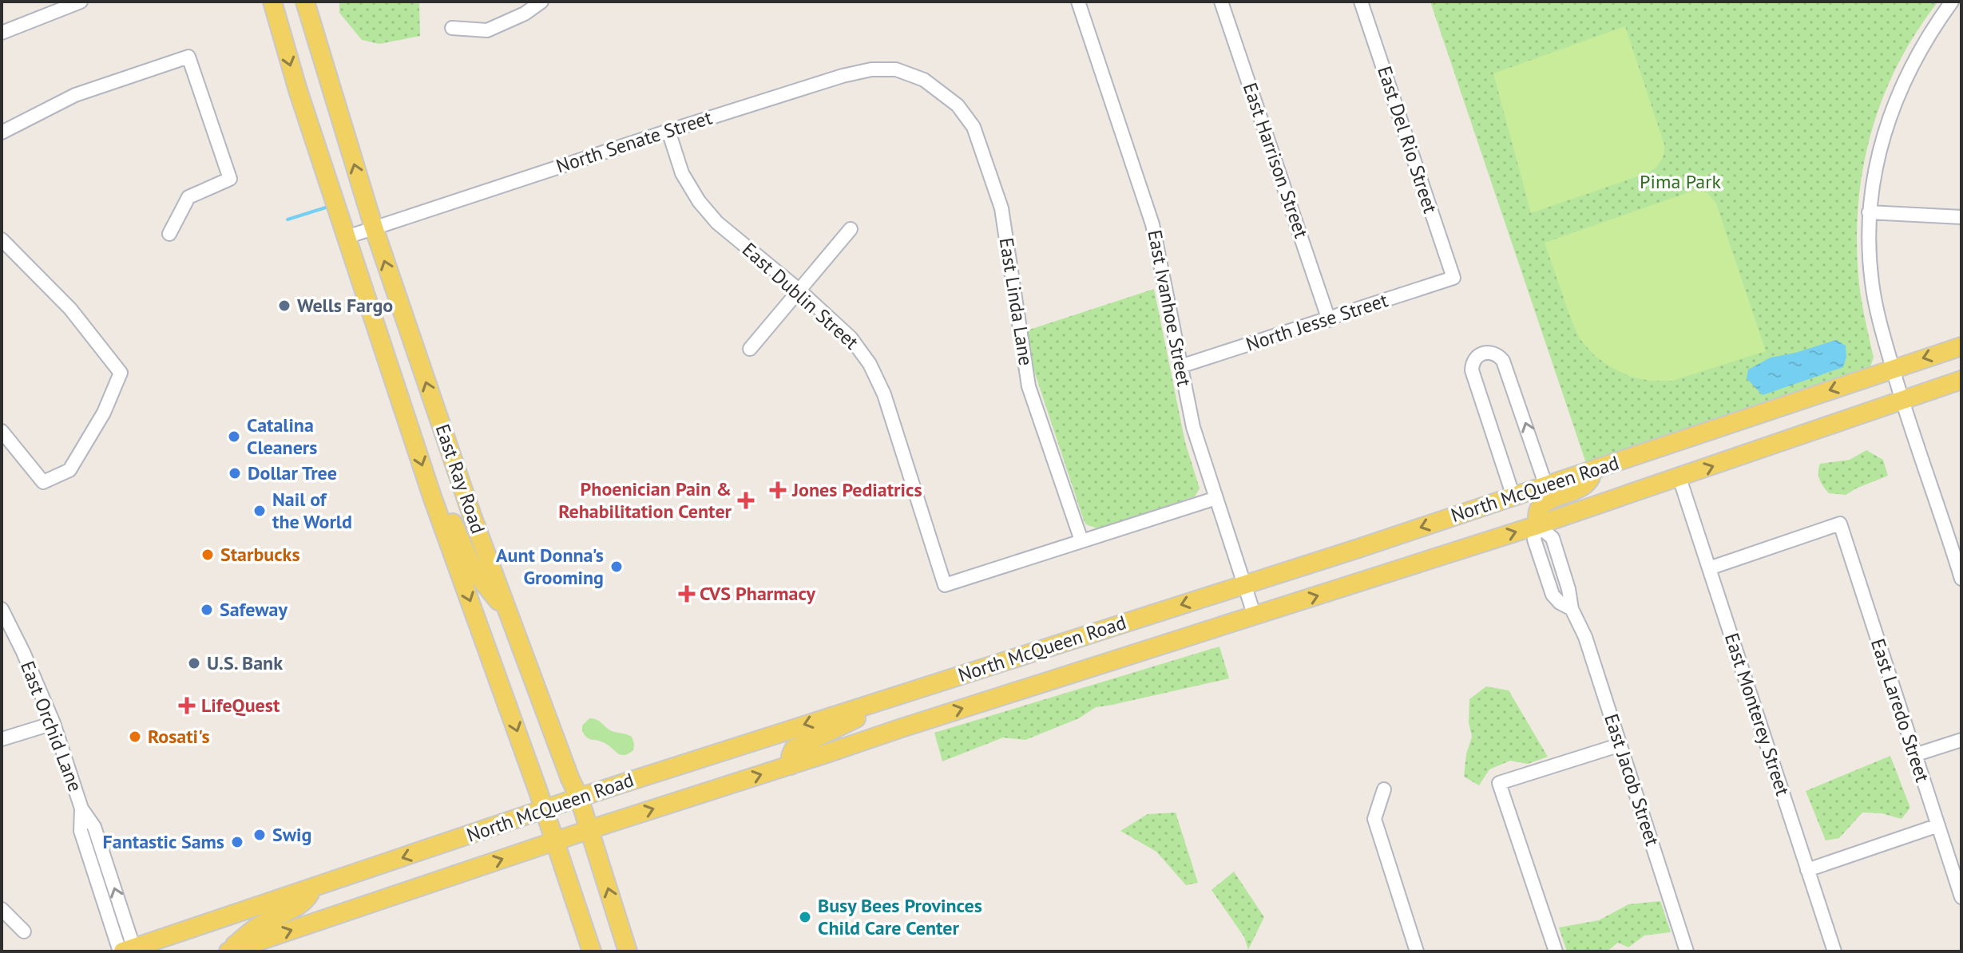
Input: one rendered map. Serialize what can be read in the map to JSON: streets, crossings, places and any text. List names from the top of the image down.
{
  "streets": {
    "main road": ["East Ray Road", "North McQueen Road"],
    "street": [
      "East Del Rio Street",
      "North Senate Street",
      "East Harrison Street",
      "East Dublin Street",
      "East Linda Lane",
      "East Ivanhoe Street",
      "North Jesse Street",
      "East Laredo Street",
      "East Monterey Street",
      "East Orchid Lane",
      "East Jacob Street"
    ]
  },
  "crossings": [
    ["East Del Rio Street", "North Jesse Street"],
    ["North Senate Street", "East Dublin Street"],
    ["North Senate Street", "East Linda Lane"],
    ["North Senate Street", "East Ray Road"],
    ["East Harrison Street", "North Jesse Street"],
    ["East Dublin Street", "East Linda Lane"],
    ["East Ivanhoe Street", "North Jesse Street"],
    ["East Ivanhoe Street", "North McQueen Road"],
    ["East Ray Road", "North McQueen Road"],
    ["North McQueen Road", "East Monterey Street"],
    ["North McQueen Road", "East Orchid Lane"],
    ["North McQueen Road", "East Jacob Street"],
    ["East Laredo Street", "East Monterey Street"]
  ],
  "parks": ["Pima Park"],
  "places": {
    "other": [
      "Wells Fargo",
      "Catalina Cleaners",
      "Dollar Tree",
      "Nail of the World",
      "Starbucks",
      "Aunt Donna's Grooming",
      "Safeway",
      "U.S. Bank",
      "Rosati's",
      "Swig",
      "Fantastic Sams",
      "Busy Bees Provinces Child Care Center"
    ],
    "health": [
      "Jones Pediatrics",
      "Phoenician Pain & Rehabilitation Center",
      "CVS Pharmacy",
      "LifeQuest"
    ]
  }
}
